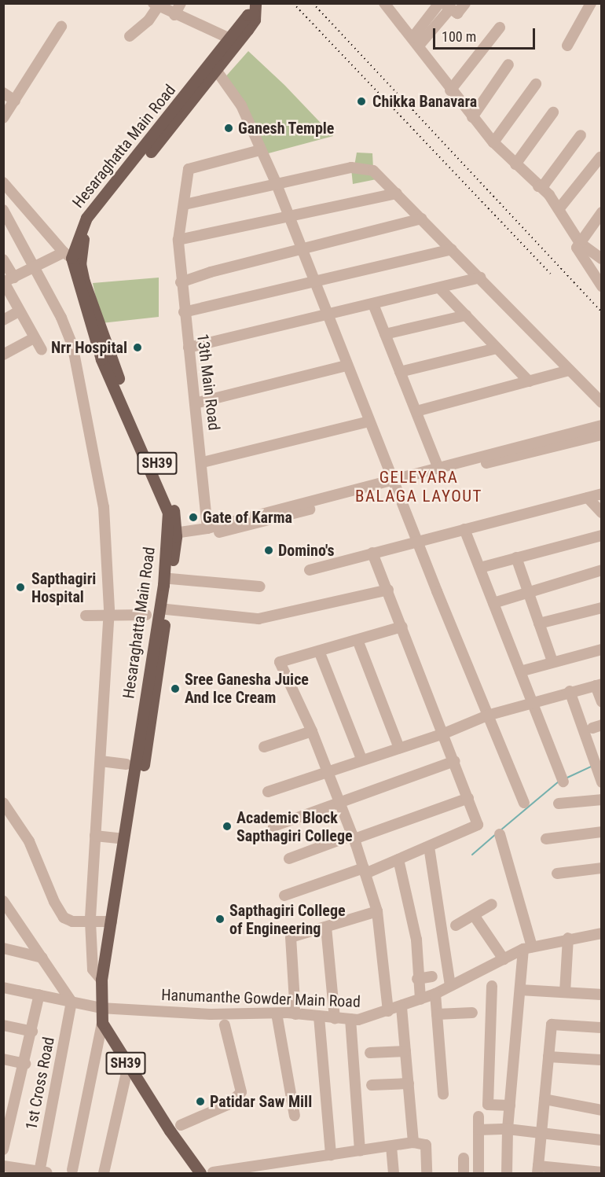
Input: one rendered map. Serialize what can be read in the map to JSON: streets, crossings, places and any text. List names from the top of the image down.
{
  "streets": {
    "main road": ["Hesaraghatta Main Road", "SH39"],
    "street": ["13th Main Road", "Hanumanthe Gowder Main Road", "1st Cross Road"]
  },
  "crossings": [
    ["SH39", "Hanumanthe Gowder Main Road"],
    ["Hanumanthe Gowder Main Road", "1st Cross Road"]
  ],
  "districts": ["GELEYARA BALAGA LAYOUT"],
  "places": [
    "Chikka Banavara",
    "Ganesh Temple",
    "Nrr Hospital",
    "Gate of Karma",
    "Domino's",
    "Sapthagiri Hospital",
    "Sree Ganesha Juice And Ice Cream",
    "Academic Block Sapthagiri College",
    "Sapthagiri College of Engineering",
    "Patidar Saw Mill"
  ],
  "scale_bar": "100 m"
}
